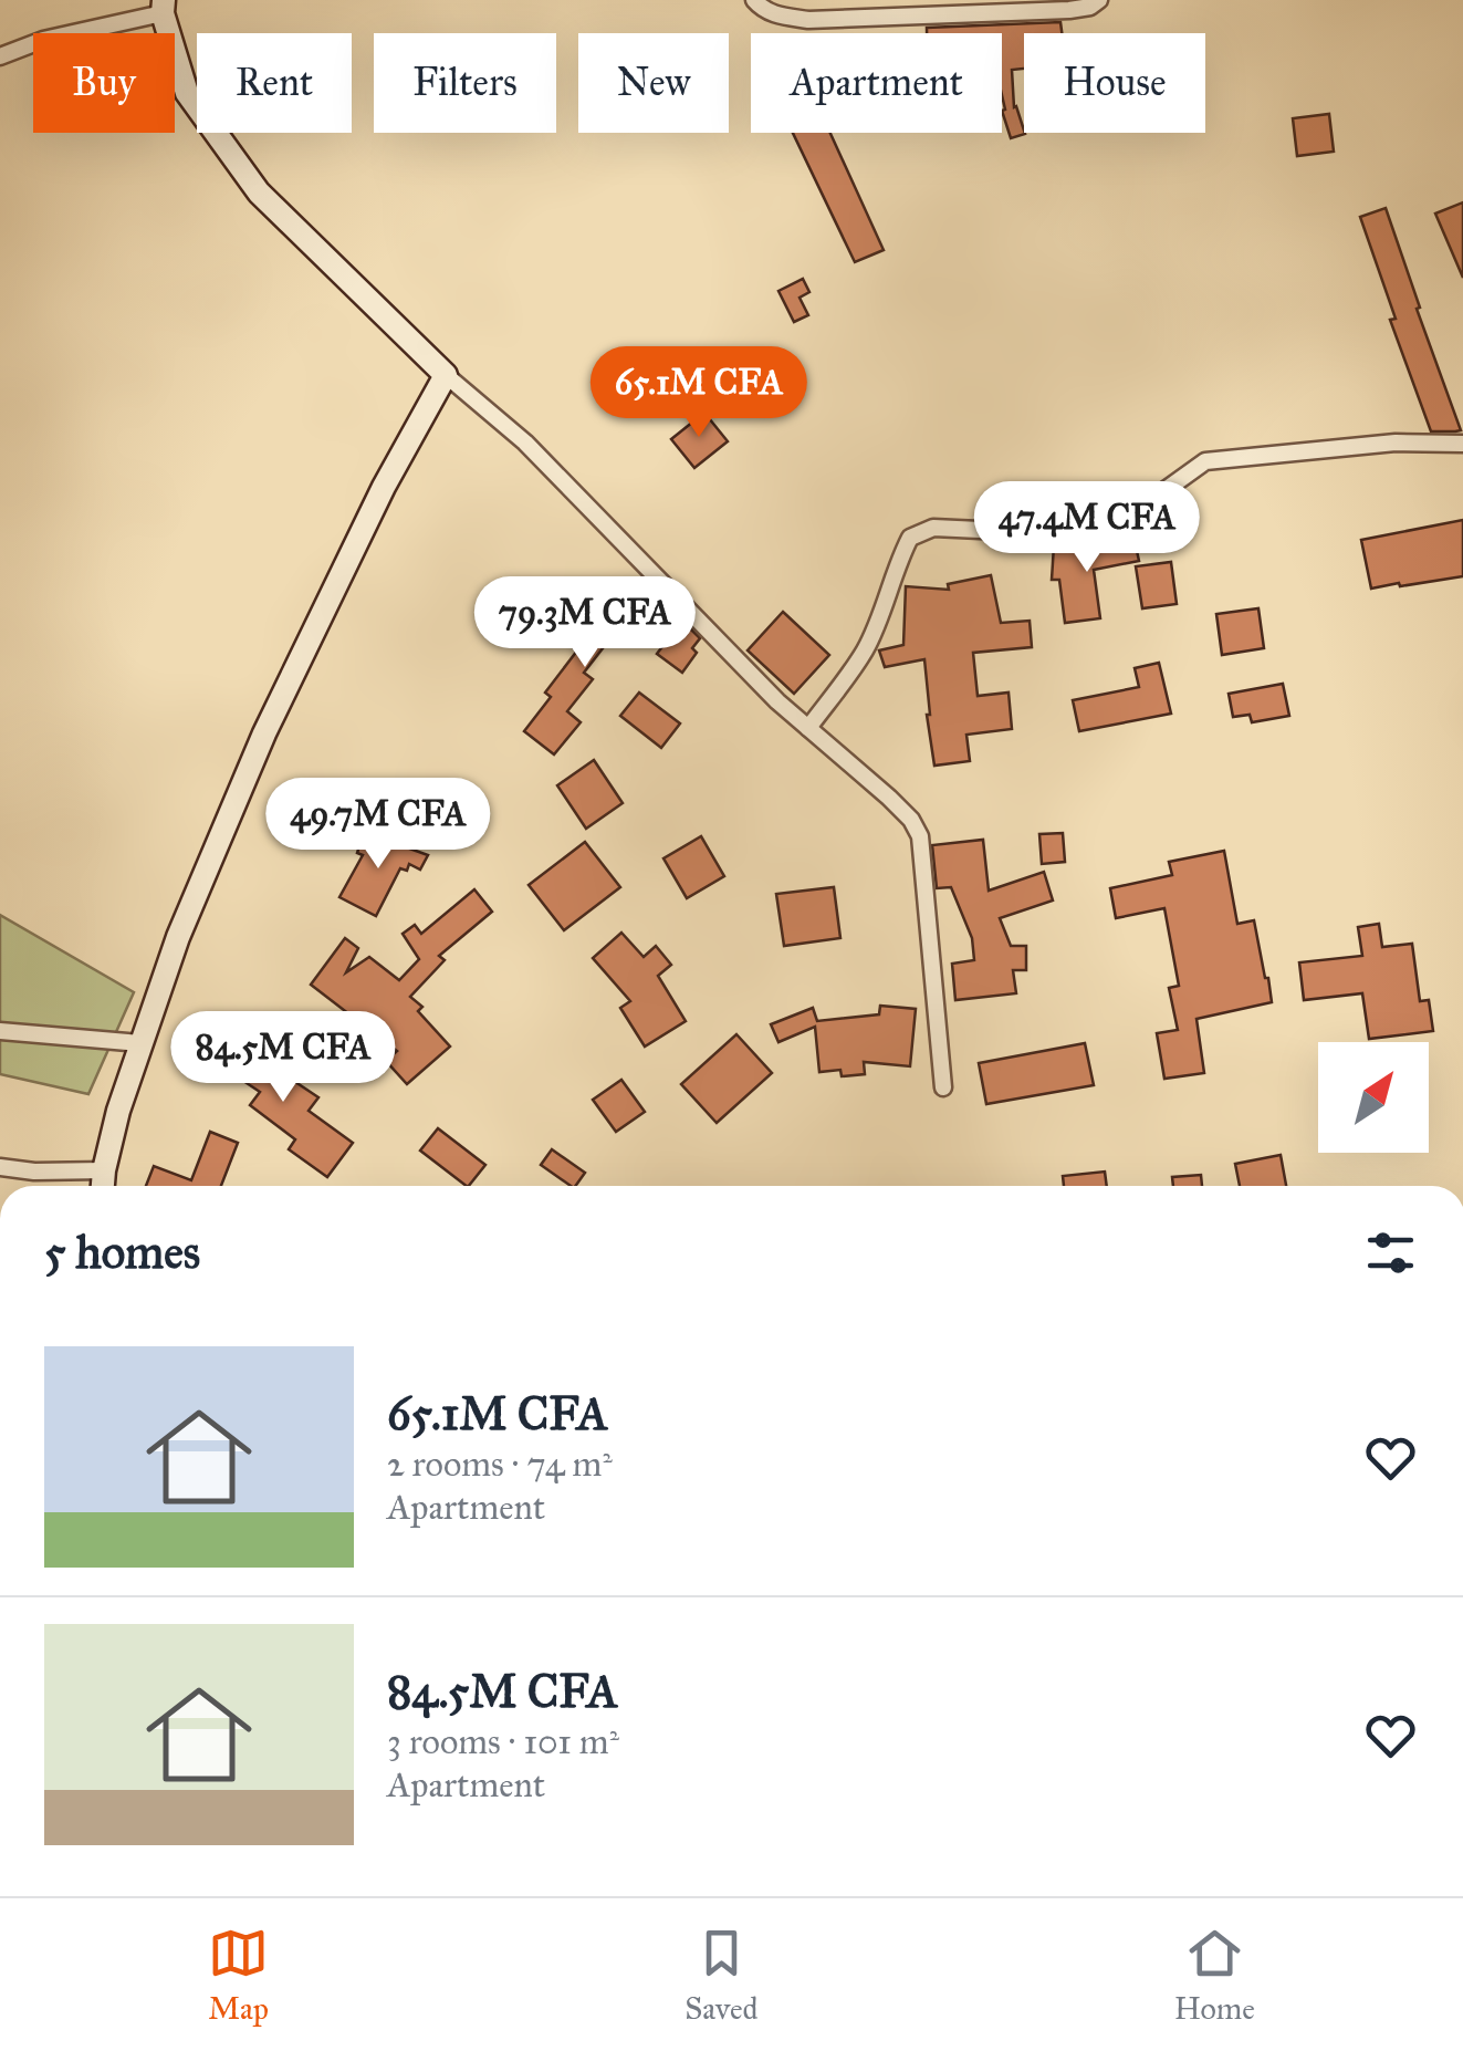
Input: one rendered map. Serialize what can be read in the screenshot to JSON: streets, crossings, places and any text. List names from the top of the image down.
{
  "north": "top right",
  "page": {
    "chip": [
      "Buy",
      "Rent",
      "Filters",
      "New",
      "Apartment",
      "House"
    ],
    "price": [
      "65.1M CFA",
      "47.4M CFA",
      "79.3M CFA",
      "49.7M CFA",
      "84.5M CFA"
    ],
    "heading": "5 homes",
    "list": [
      {
        "name": "65.1M CFA",
        "note": "2 rooms · 74 m² · Apartment"
      },
      {
        "name": "84.5M CFA",
        "note": "3 rooms · 101 m² · Apartment"
      }
    ],
    "tabs": ["Map", "Saved", "Home"]
  }
}
